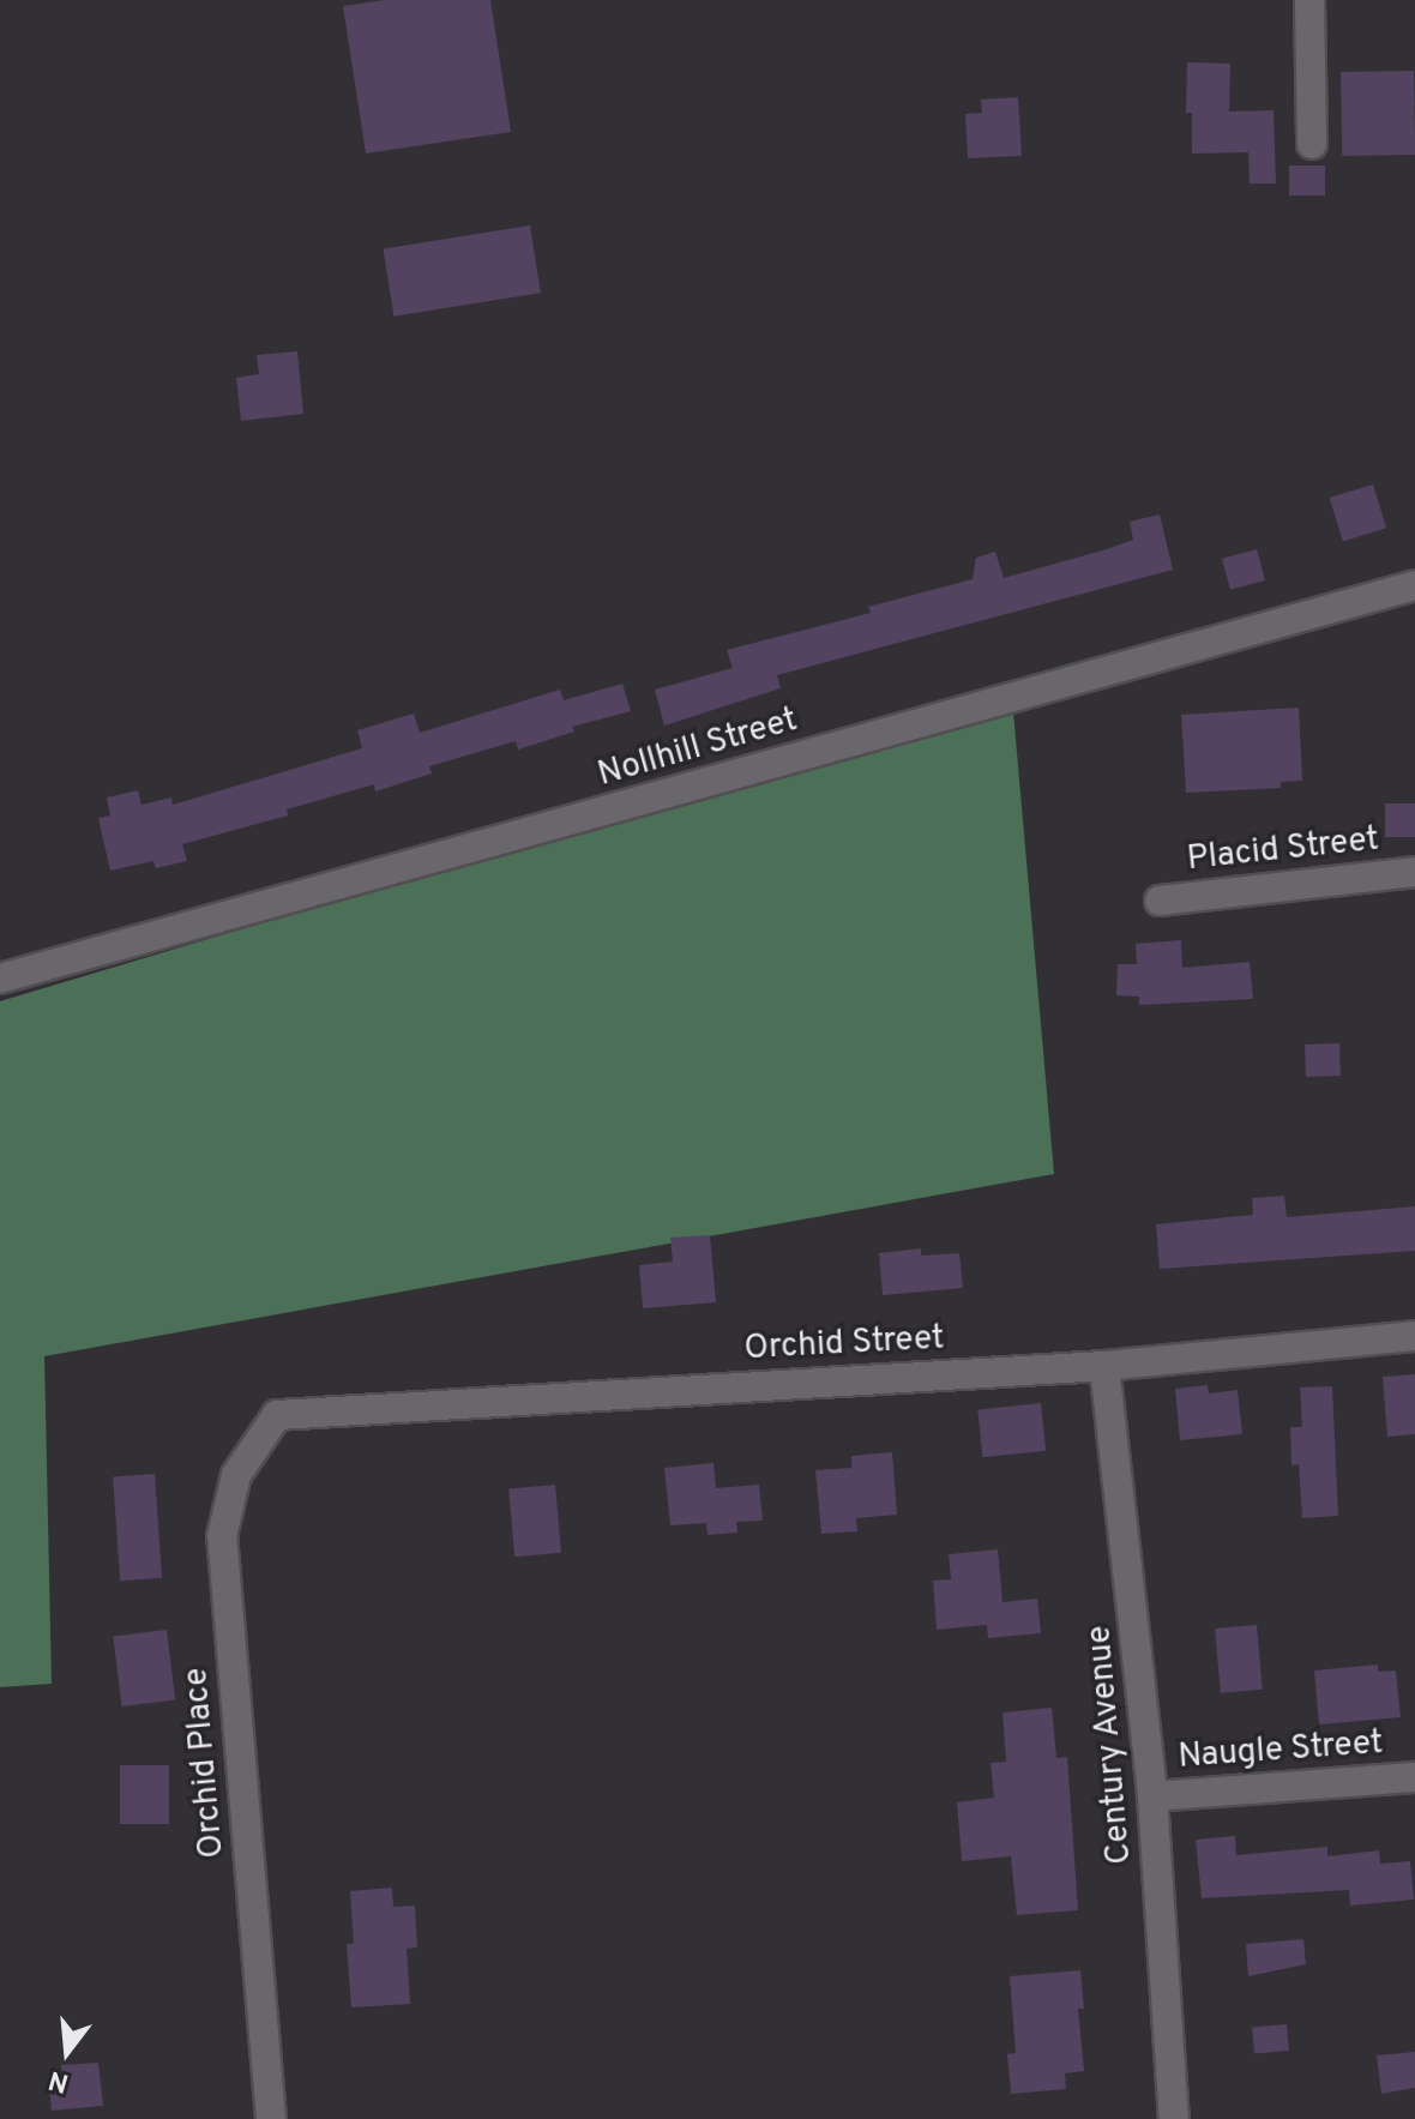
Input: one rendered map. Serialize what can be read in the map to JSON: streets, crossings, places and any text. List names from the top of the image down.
{
  "streets": {
    "street": [
      "Nollhill Street",
      "Placid Street",
      "Orchid Street",
      "Century Avenue",
      "Naugle Street",
      "Orchid Place"
    ]
  },
  "crossings": [
    ["Orchid Street", "Century Avenue"],
    ["Orchid Street", "Orchid Place"],
    ["Century Avenue", "Naugle Street"]
  ],
  "north": "bottom"
}
